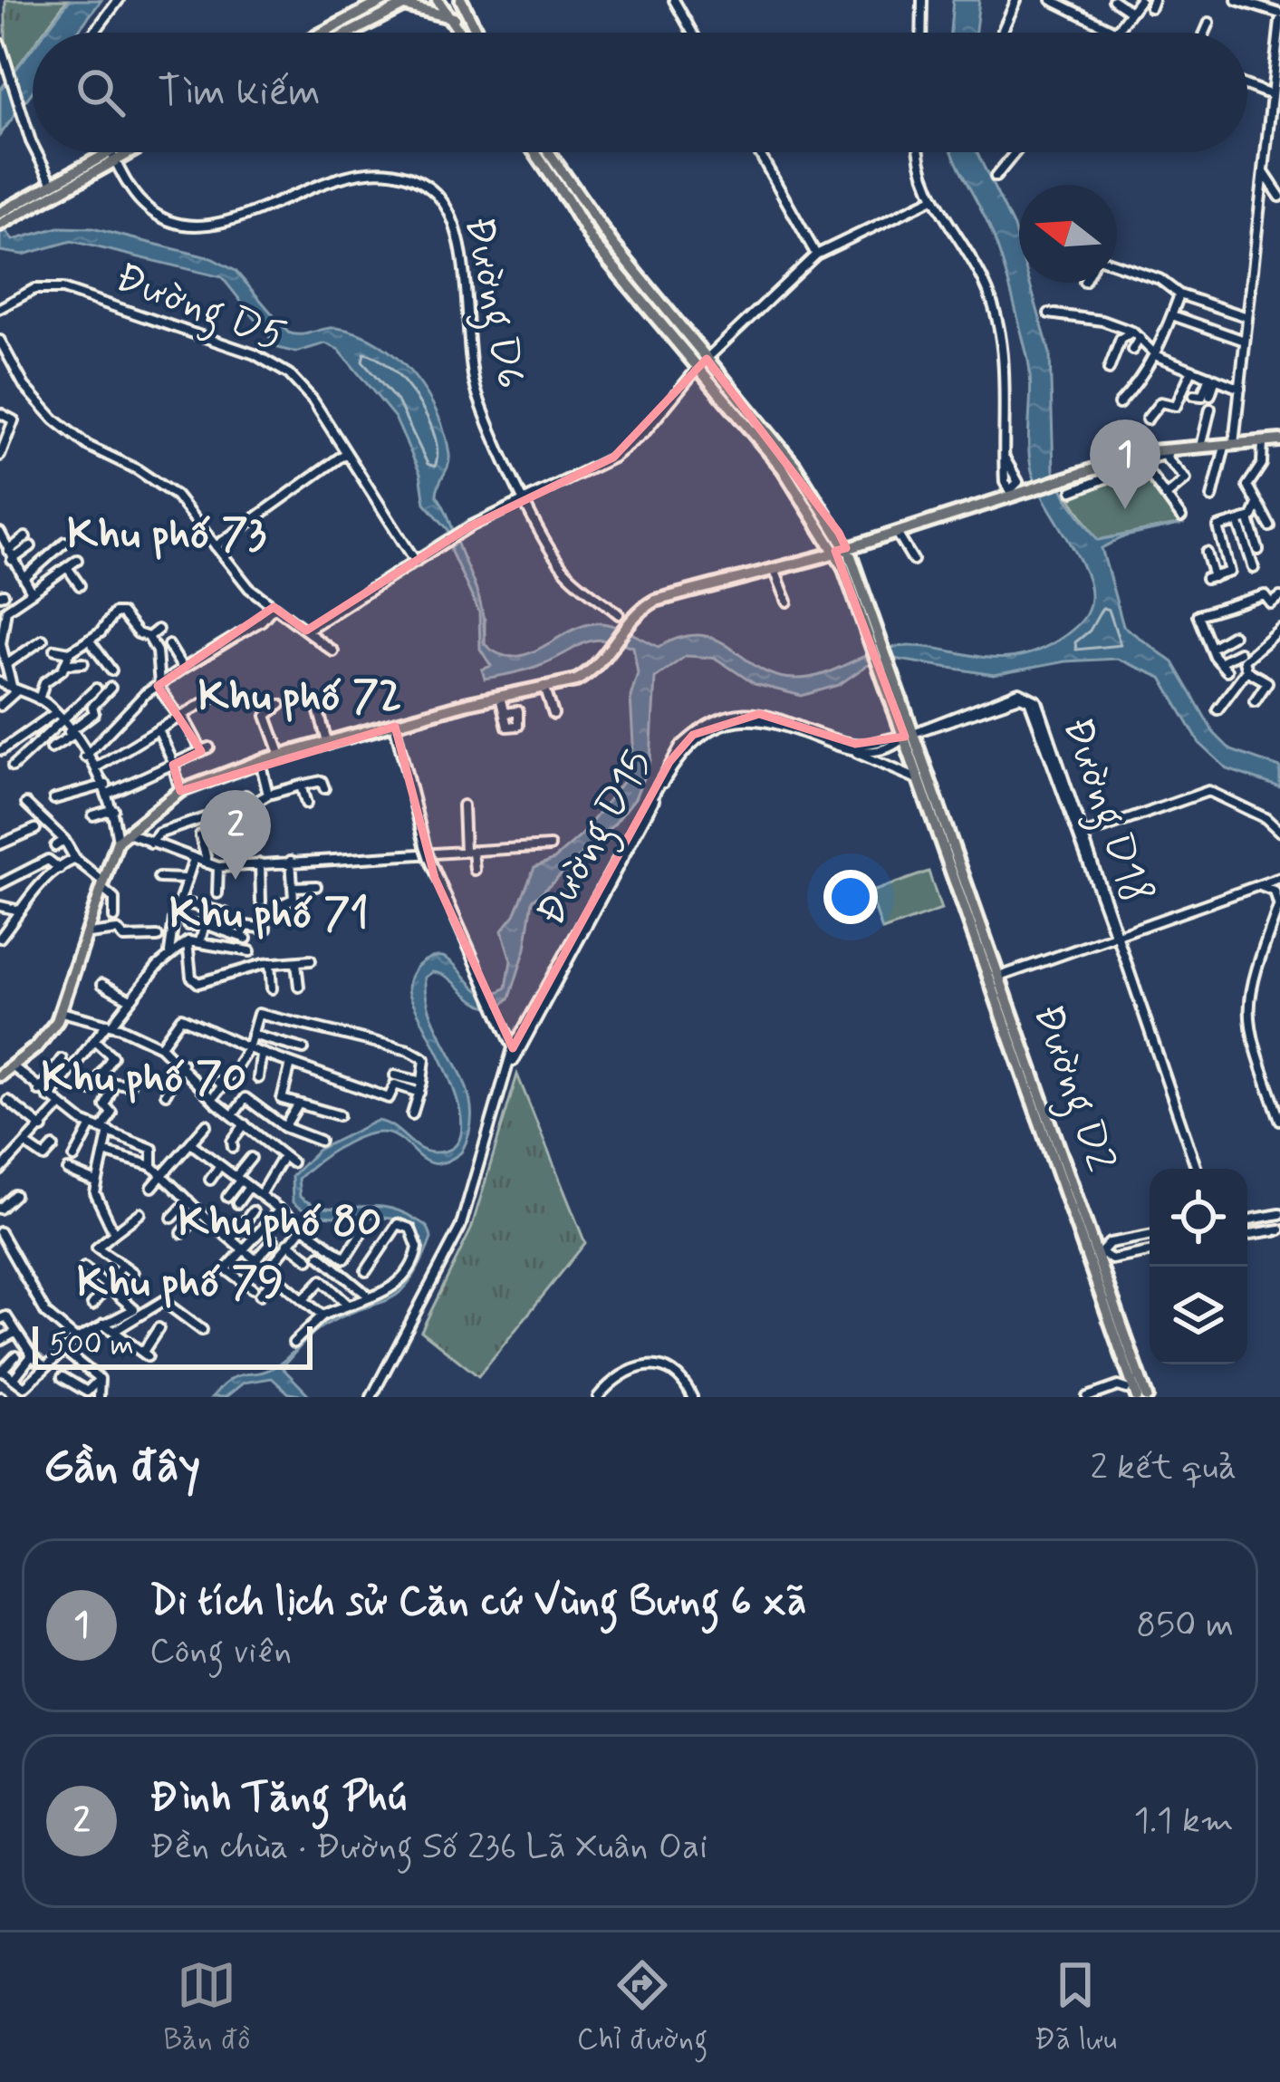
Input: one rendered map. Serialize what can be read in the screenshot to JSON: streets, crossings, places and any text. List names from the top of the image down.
{
  "streets": {
    "main road": ["Đường D2"],
    "street": [
      "Đường D6",
      "Đường D5",
      "Đường D18",
      "Đường D15"
    ]
  },
  "crossings": [
    ["Đường D18", "Đường D15"],
    ["Đường D18", "Đường D2"],
    ["Đường D15", "Đường D2"]
  ],
  "districts": [
    "Khu phố 73",
    "Khu phố 72",
    "Khu phố 71",
    "Khu phố 70",
    "Khu phố 80",
    "Khu phố 79"
  ],
  "scale_bar": "500 m",
  "north": "left",
  "page": {
    "search": "Tìm kiếm",
    "pins": ["1", "2"],
    "scale": "500 m",
    "heading": ["Gần đây", "2 kết quả"],
    "list": [
      {
        "mark": "1",
        "name": "Di tích lịch sử Căn cứ Vùng Bưng 6 xã",
        "note": "Công viên",
        "value": "850 m"
      },
      {
        "mark": "2",
        "name": "Đình Tăng Phú",
        "note": "Đền chùa · Đường Số 236 Lã Xuân Oai",
        "value": "1.1 km"
      }
    ],
    "nav": ["Bản đồ", "Chỉ đường", "Đã lưu"]
  }
}
